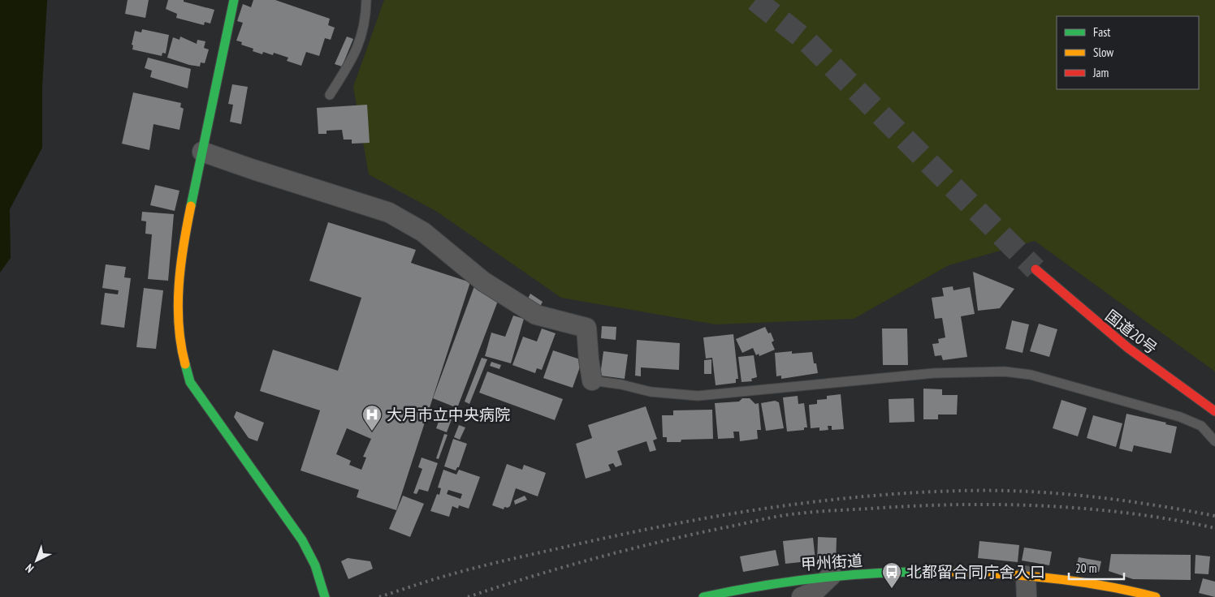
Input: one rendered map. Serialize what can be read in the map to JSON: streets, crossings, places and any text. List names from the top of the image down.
{
  "streets": {
    "main road": ["国道20号", "甲州街道"]
  },
  "places": {
    "hospital": ["大月市立中央病院"],
    "bus stop": ["北都留合同庁舎入口"]
  },
  "legend": ["Fast", "Slow", "Jam"],
  "scale_bar": "20 m",
  "north": "bottom left"
}
